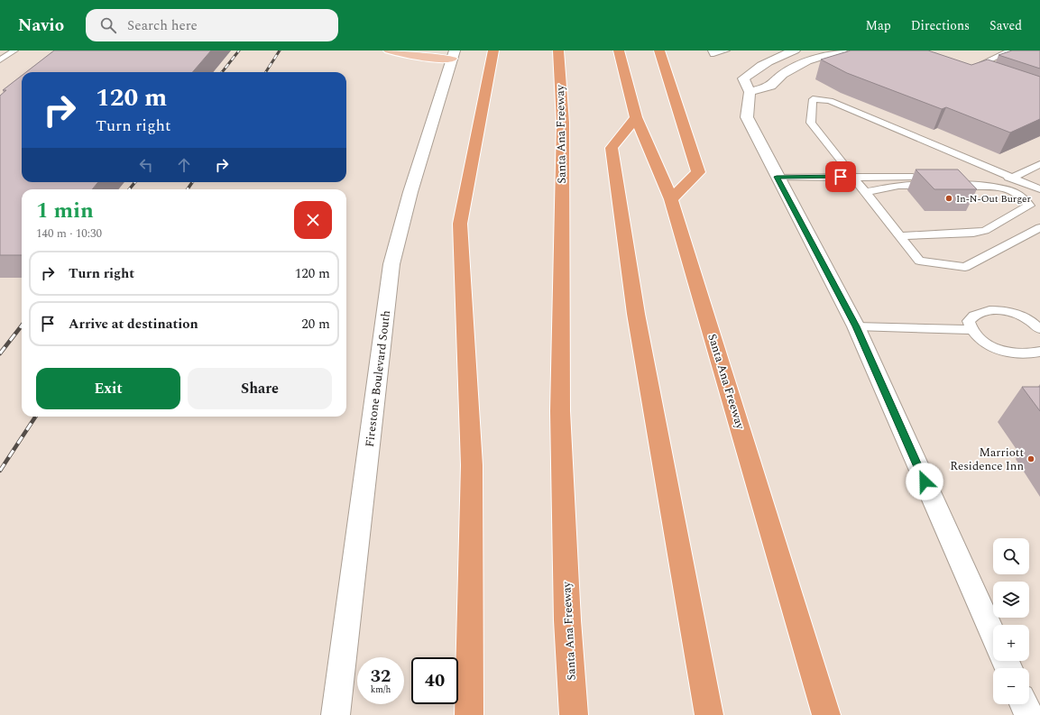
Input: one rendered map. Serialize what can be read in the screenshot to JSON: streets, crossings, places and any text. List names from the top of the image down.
{
  "streets": {
    "highway": ["Santa Ana Freeway"],
    "street": ["Firestone Boulevard South"]
  },
  "places": ["In-N-Out Burger", "Marriott Residence Inn"],
  "page": {
    "header": "Navio",
    "search": "Search here",
    "nav": ["Map", "Directions", "Saved"],
    "turn": ["120 m", "Turn right"],
    "heading": ["1 min", "140 m · 10:30"],
    "list": [
      {
        "name": "Turn right",
        "value": "120 m"
      },
      {
        "name": "Arrive at destination",
        "value": "20 m"
      }
    ],
    "buttons": ["Exit", "Share"],
    "map_buttons": ["+", "−"],
    "speed": "32 km/h",
    "limit": "40"
  }
}
